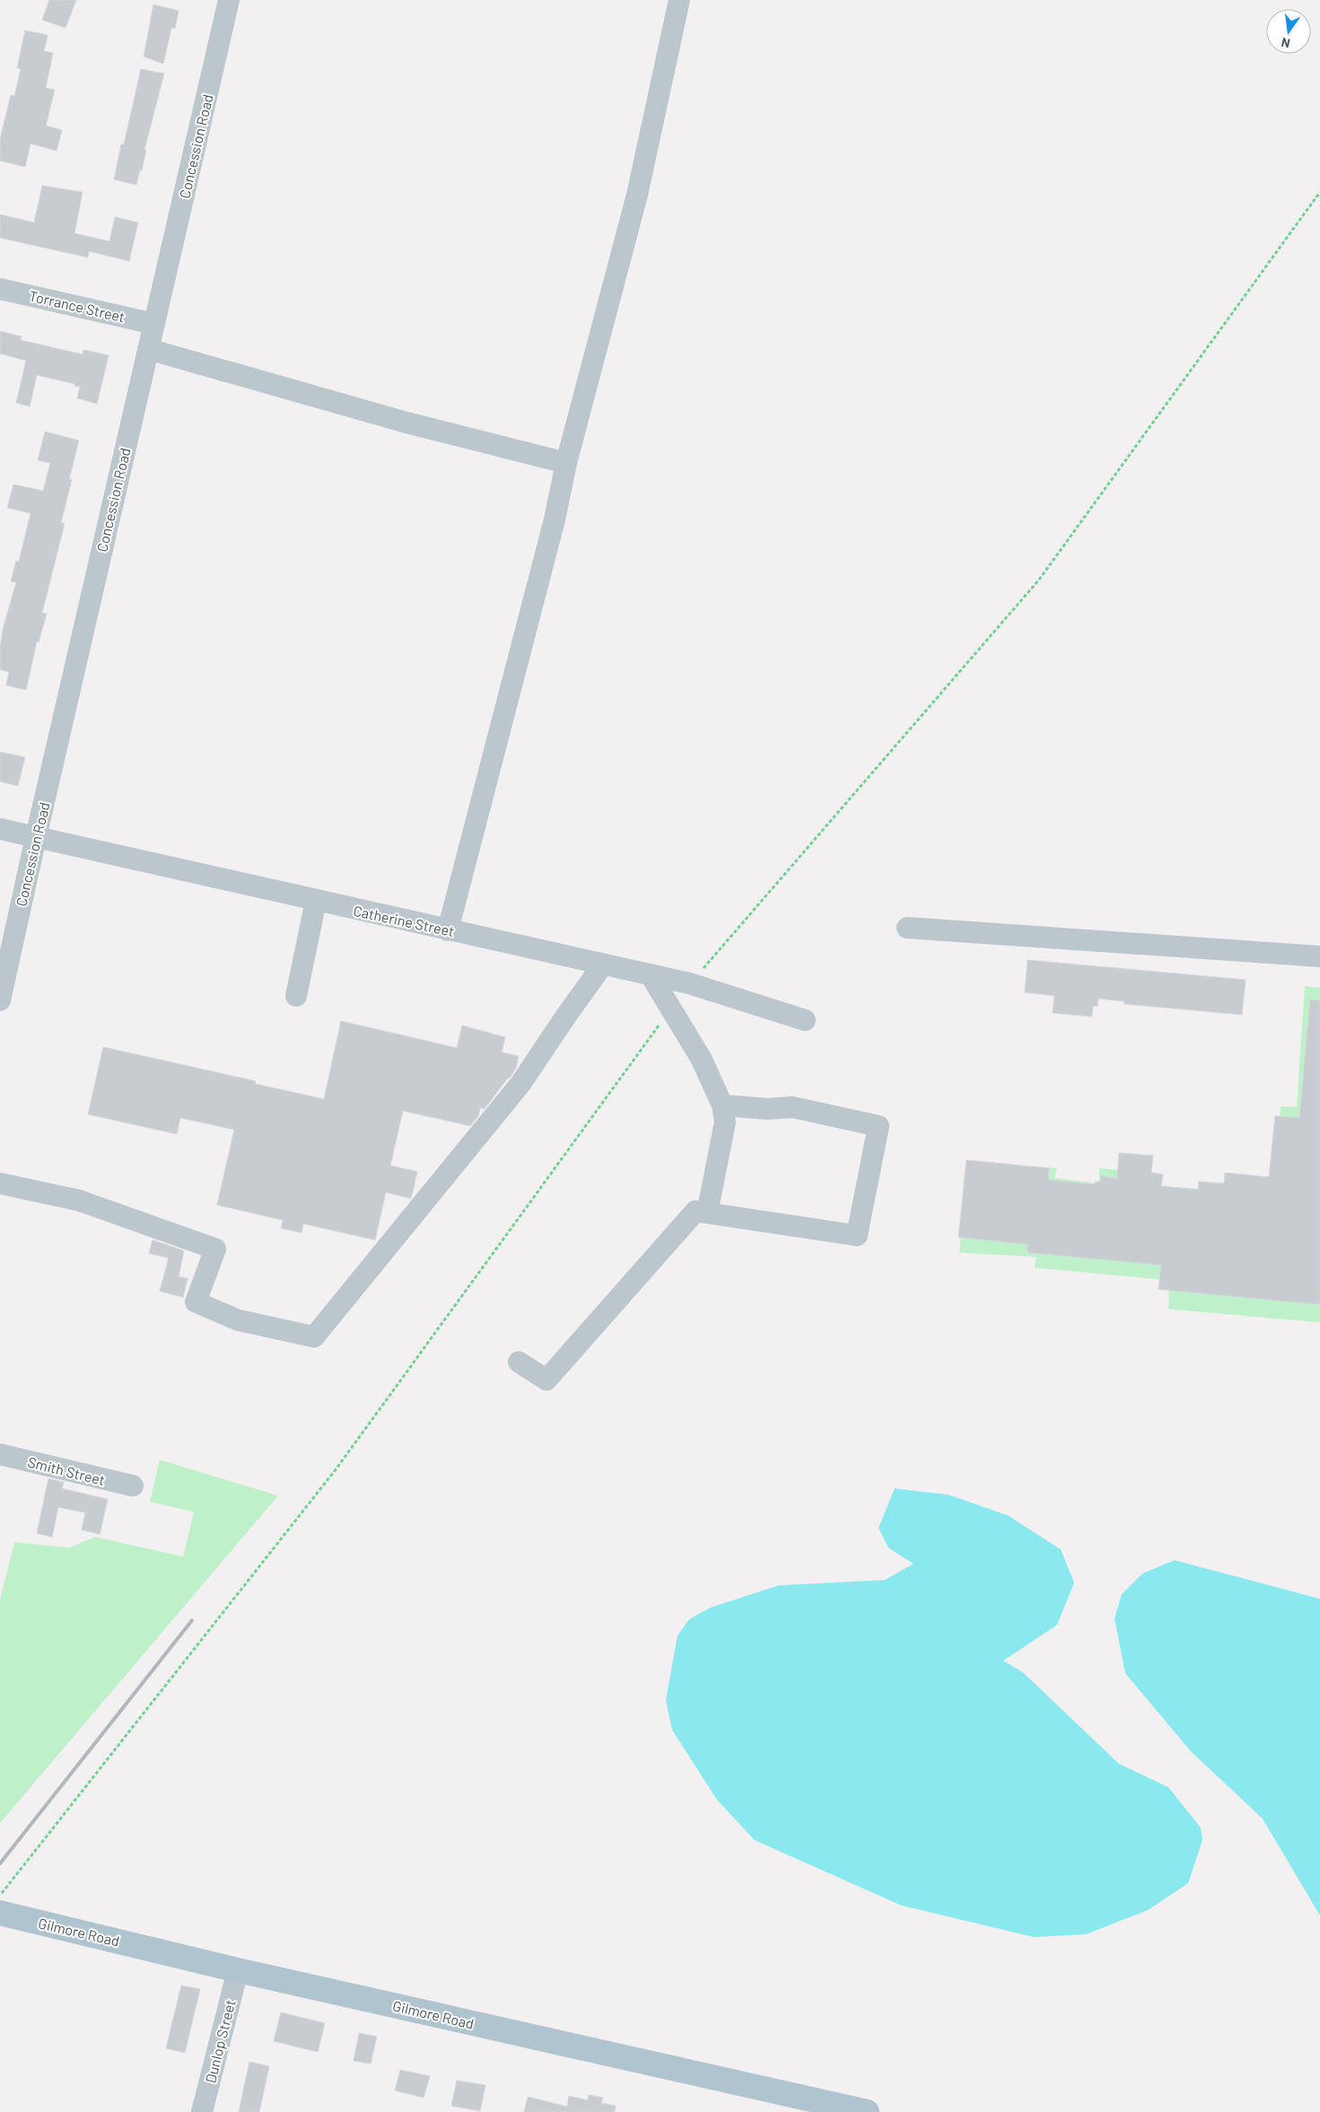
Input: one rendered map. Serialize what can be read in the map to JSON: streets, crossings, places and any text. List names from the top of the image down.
{
  "streets": {
    "main road": ["Gilmore Road"],
    "street": [
      "Concession Road",
      "Torrance Street",
      "Catherine Street",
      "Smith Street",
      "Dunlop Street"
    ]
  },
  "crossings": [
    ["Concession Road", "Torrance Street"],
    ["Concession Road", "Catherine Street"],
    ["Gilmore Road", "Dunlop Street"]
  ],
  "north": "bottom"
}
